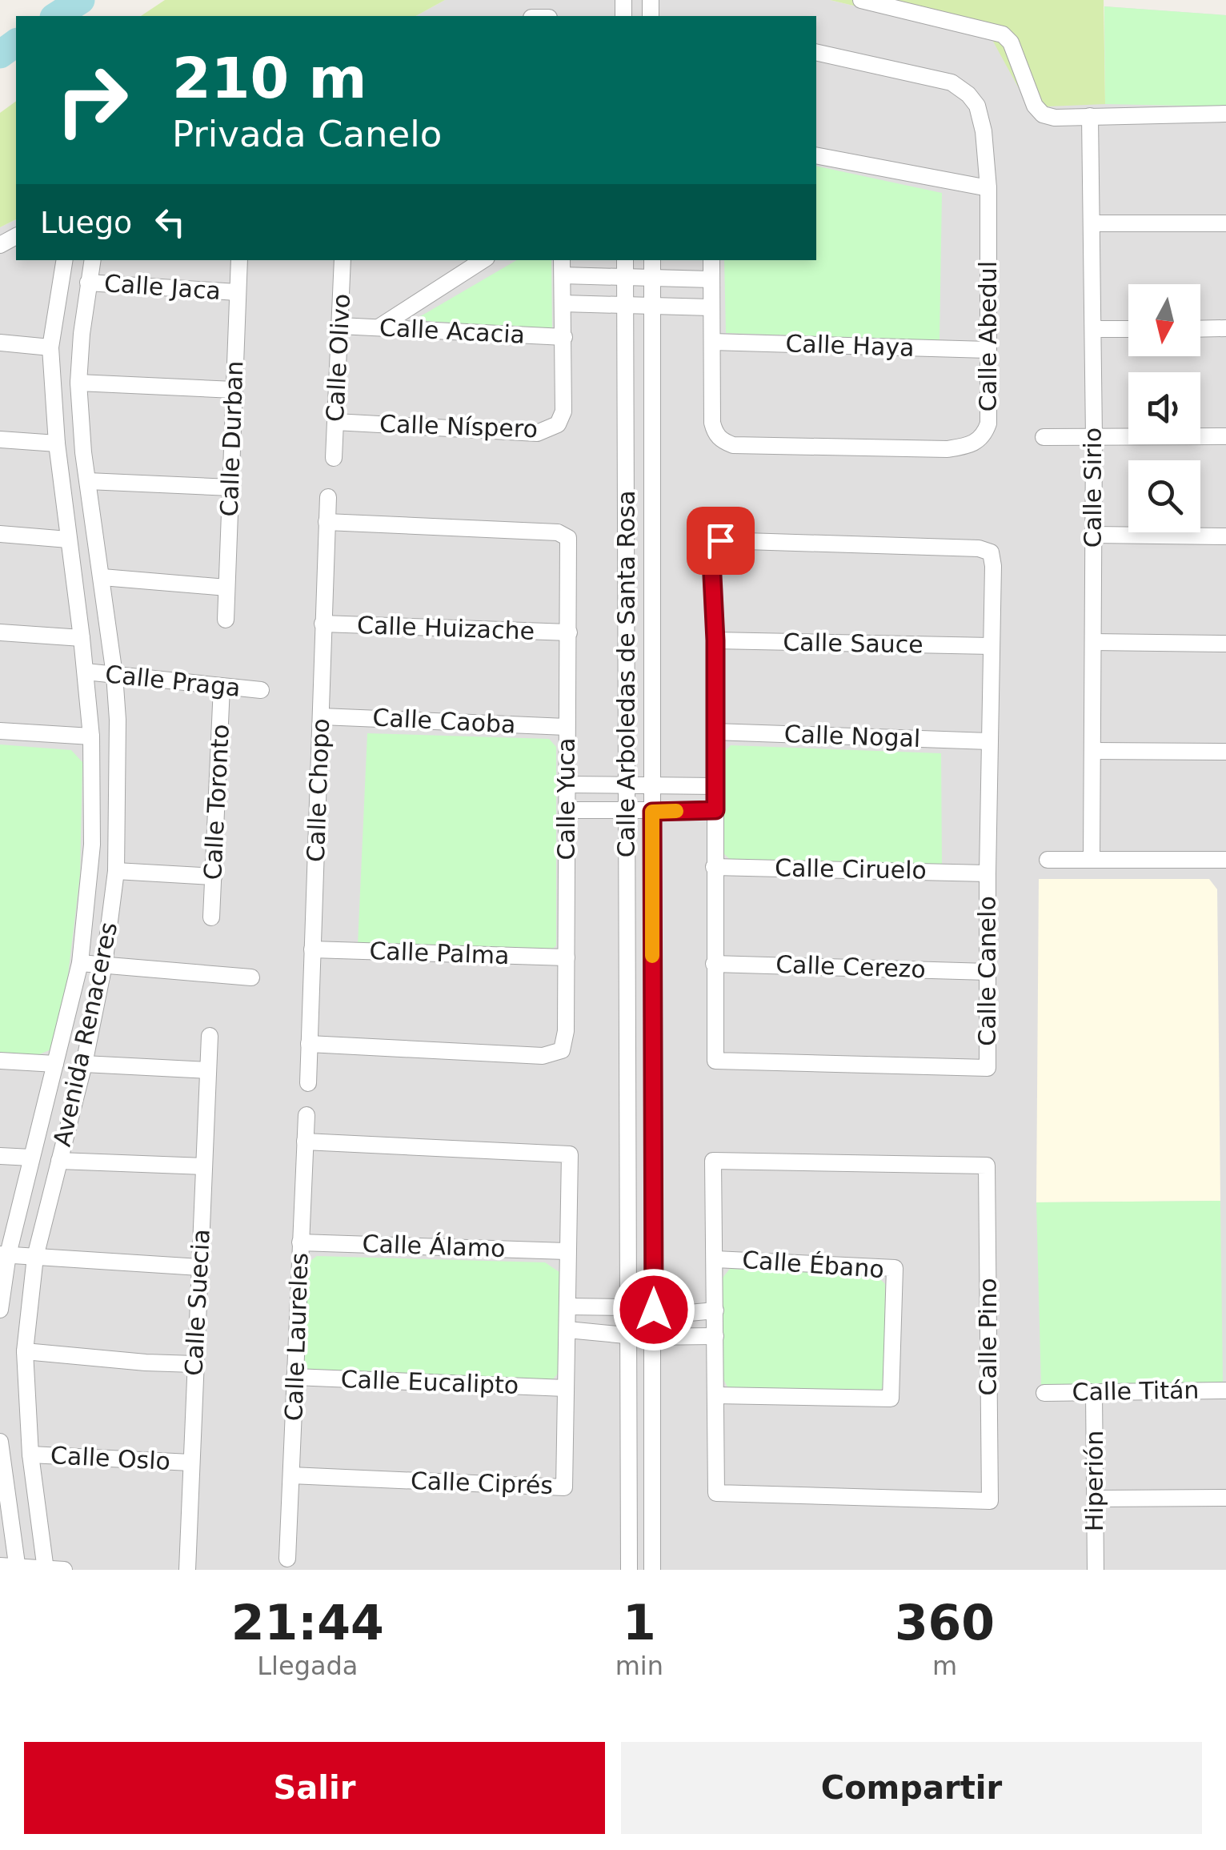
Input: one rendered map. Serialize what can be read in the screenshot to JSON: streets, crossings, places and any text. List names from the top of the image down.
{
  "streets": {
    "street": [
      "Calle Jaca",
      "Calle Acacia",
      "Calle Abedul",
      "Calle Haya",
      "Calle Olivo",
      "Calle Níspero",
      "Calle Durban",
      "Calle Sirio",
      "Calle Huizache",
      "Calle Sauce",
      "Calle Arboledas de Santa Rosa",
      "Calle Praga",
      "Calle Caoba",
      "Calle Nogal",
      "Calle Chopo",
      "Calle Yuca",
      "Calle Toronto",
      "Calle Ciruelo",
      "Calle Palma",
      "Calle Cerezo",
      "Calle Canelo",
      "Avenida Renaceres",
      "Calle Álamo",
      "Calle Ébano",
      "Calle Suecia",
      "Calle Laureles",
      "Calle Pino",
      "Calle Eucalipto",
      "Calle Titán",
      "Calle Oslo",
      "Hiperión",
      "Calle Ciprés"
    ]
  },
  "crossings": [
    ["Calle Jaca", "Calle Durban"],
    ["Calle Jaca", "Avenida Renaceres"],
    ["Calle Acacia", "Calle Olivo"],
    ["Calle Acacia", "Calle Níspero"],
    ["Calle Abedul", "Calle Haya"],
    ["Calle Olivo", "Calle Níspero"],
    ["Calle Huizache", "Calle Chopo"],
    ["Calle Huizache", "Calle Yuca"],
    ["Calle Sauce", "Calle Canelo"],
    ["Calle Praga", "Calle Toronto"],
    ["Calle Praga", "Avenida Renaceres"],
    ["Calle Caoba", "Calle Chopo"],
    ["Calle Caoba", "Calle Yuca"],
    ["Calle Nogal", "Calle Canelo"],
    ["Calle Chopo", "Calle Yuca"],
    ["Calle Chopo", "Calle Palma"],
    ["Calle Yuca", "Calle Palma"],
    ["Calle Ciruelo", "Calle Canelo"],
    ["Calle Cerezo", "Calle Canelo"],
    ["Avenida Renaceres", "Calle Oslo"],
    ["Calle Álamo", "Calle Laureles"],
    ["Calle Álamo", "Calle Ciprés"],
    ["Calle Ébano", "Calle Pino"],
    ["Calle Suecia", "Calle Oslo"],
    ["Calle Laureles", "Calle Eucalipto"],
    ["Calle Laureles", "Calle Ciprés"],
    ["Calle Eucalipto", "Calle Ciprés"],
    ["Calle Titán", "Hiperión"]
  ],
  "north": "bottom",
  "page": {
    "turn": ["210 m", "Privada Canelo"],
    "then": "Luego",
    "eta": [
      "21:44",
      "Llegada",
      "1",
      "min",
      "360",
      "m"
    ],
    "buttons": ["Salir", "Compartir"]
  }
}
